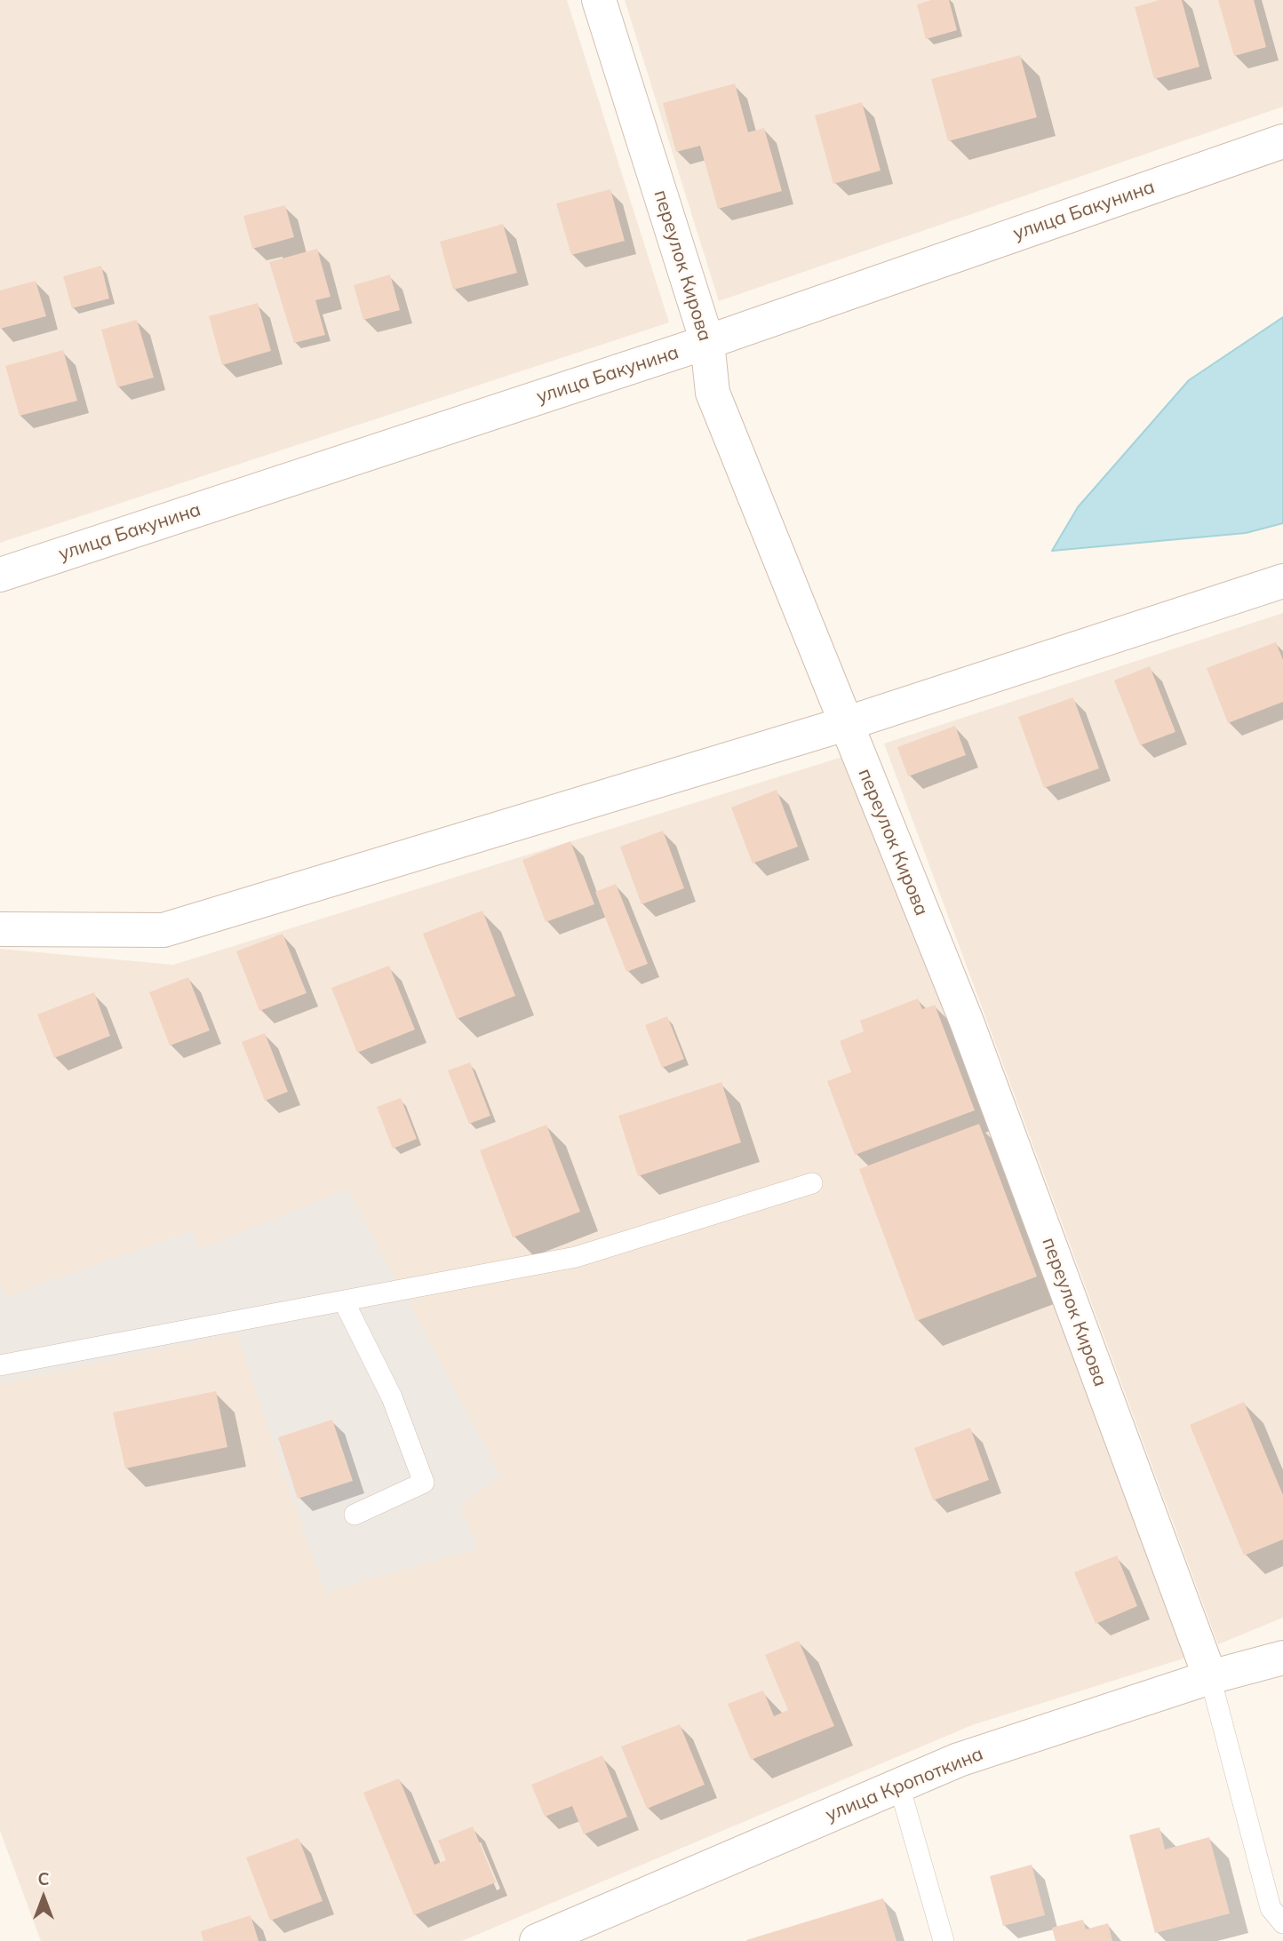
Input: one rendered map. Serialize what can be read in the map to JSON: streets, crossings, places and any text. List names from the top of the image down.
{
  "streets": {
    "street": ["улица Бакунина", "переулок Кирова", "улица Кропоткина"]
  },
  "crossings": [
    ["улица Бакунина", "переулок Кирова"],
    ["переулок Кирова", "улица Кропоткина"]
  ],
  "north": "top"
}
